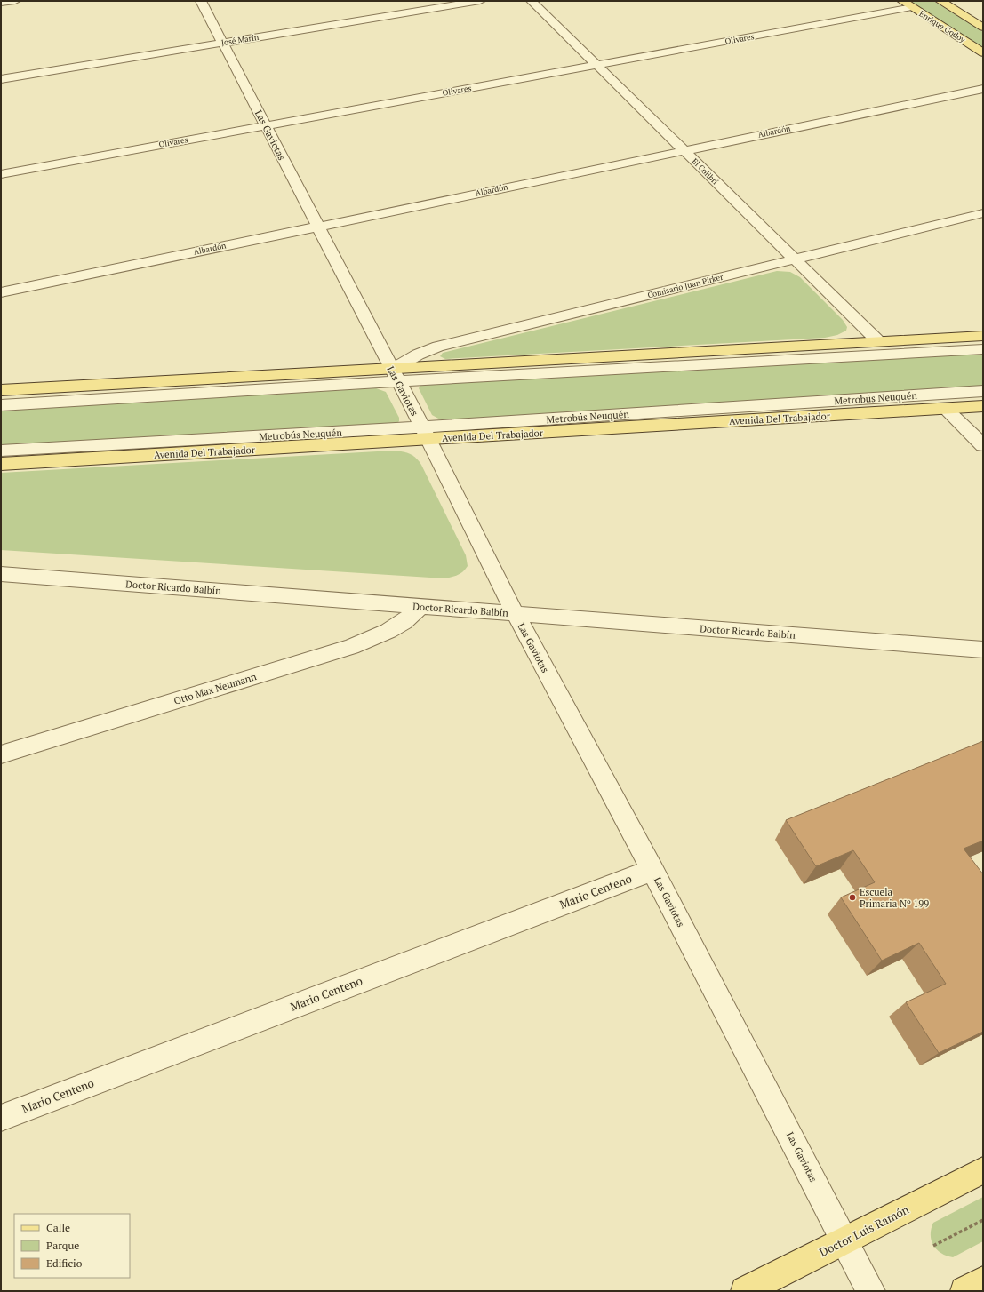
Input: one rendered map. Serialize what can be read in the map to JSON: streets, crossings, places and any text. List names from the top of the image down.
{
  "streets": {
    "main road": ["Enrique Godoy", "Avenida Del Trabajador", "Doctor Luis Ramón"],
    "street": [
      "Olivares",
      "José Marín",
      "Albardón",
      "Las Gaviotas",
      "El Colibrí",
      "Comisario Juan Pirker",
      "Metrobús Neuquén",
      "Doctor Ricardo Balbín",
      "Otto Max Neumann",
      "Mario Centeno"
    ]
  },
  "crossings": [
    ["Enrique Godoy", "Olivares"],
    ["Olivares", "Las Gaviotas"],
    ["Olivares", "El Colibrí"],
    ["José Marín", "Las Gaviotas"],
    ["Albardón", "Las Gaviotas"],
    ["Albardón", "El Colibrí"],
    ["Las Gaviotas", "Comisario Juan Pirker"],
    ["Las Gaviotas", "Metrobús Neuquén"],
    ["Las Gaviotas", "Avenida Del Trabajador"],
    ["Las Gaviotas", "Doctor Ricardo Balbín"],
    ["Las Gaviotas", "Mario Centeno"],
    ["Las Gaviotas", "Doctor Luis Ramón"],
    ["El Colibrí", "Comisario Juan Pirker"],
    ["Metrobús Neuquén", "Avenida Del Trabajador"],
    ["Doctor Ricardo Balbín", "Otto Max Neumann"]
  ],
  "places": ["Escuela Primaria Nº 199"],
  "legend": ["Calle", "Parque", "Edificio"]
}
